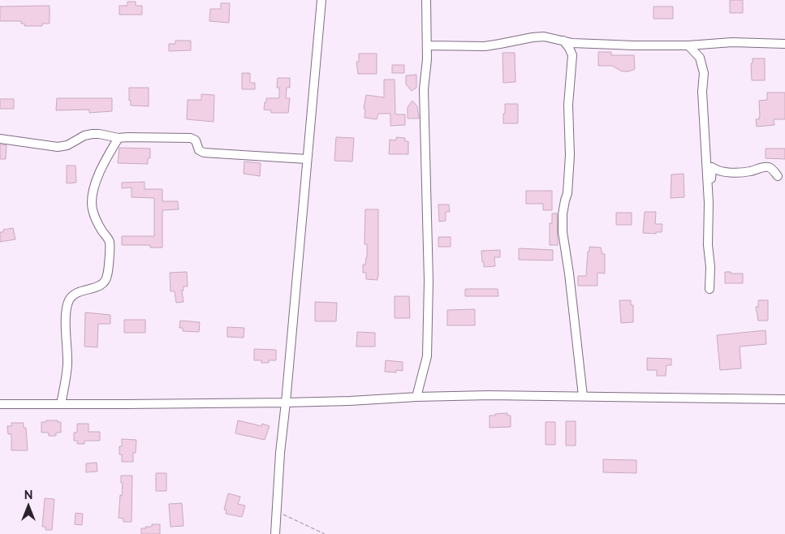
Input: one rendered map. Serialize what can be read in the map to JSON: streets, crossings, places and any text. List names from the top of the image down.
{
  "north": "top"
}
